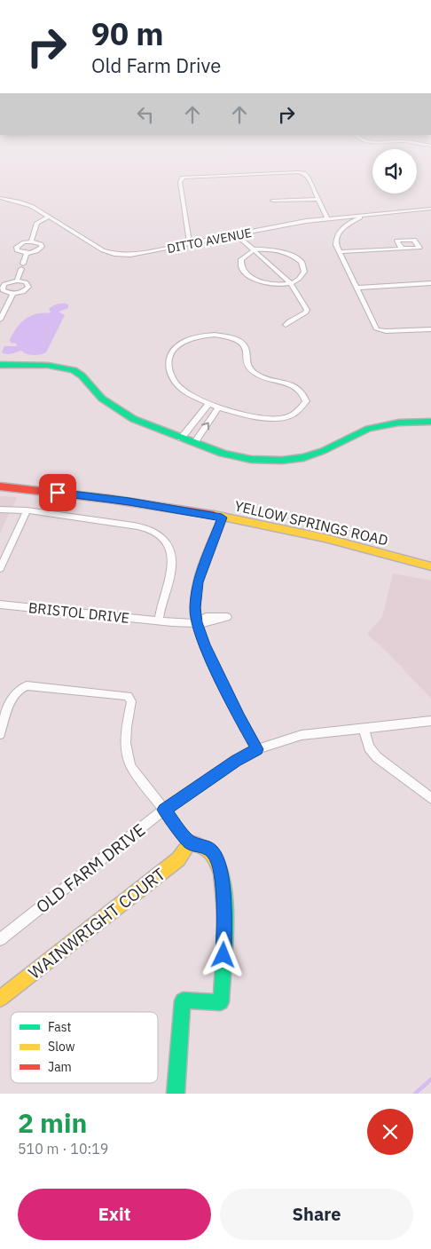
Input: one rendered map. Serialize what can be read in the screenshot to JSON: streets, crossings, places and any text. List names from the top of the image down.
{
  "streets": {
    "street": [
      "DITTO AVENUE",
      "YELLOW SPRINGS ROAD",
      "BRISTOL DRIVE",
      "OLD FARM DRIVE",
      "WAINWRIGHT COURT"
    ]
  },
  "legend": ["Fast", "Slow", "Jam"],
  "page": {
    "turn": ["90 m", "Old Farm Drive"],
    "heading": ["2 min", "510 m · 10:19"],
    "buttons": ["Exit", "Share"]
  }
}
